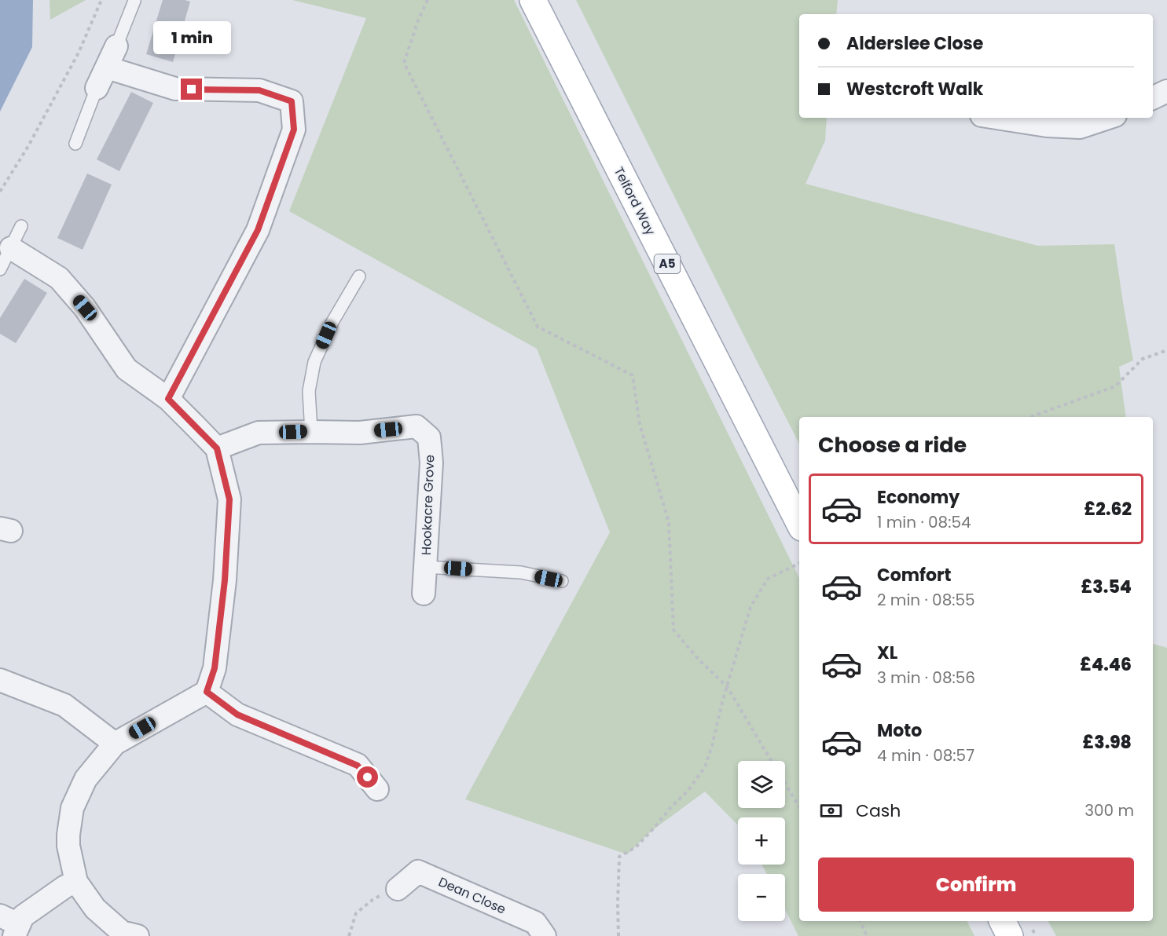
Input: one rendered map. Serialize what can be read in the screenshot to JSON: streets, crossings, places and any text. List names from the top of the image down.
{
  "streets": {
    "main road": ["Telford Way", "A5"],
    "street": ["Hookacre Grove", "Dean Close"]
  },
  "page": {
    "banner": ["Alderslee Close", "Westcroft Walk"],
    "bubble": "1 min",
    "heading": "Choose a ride",
    "list": [
      {
        "name": "Economy",
        "note": "1 min · 08:54",
        "value": "£2.62"
      },
      {
        "name": "Comfort",
        "note": "2 min · 08:55",
        "value": "£3.54"
      },
      {
        "name": "XL",
        "note": "3 min · 08:56",
        "value": "£4.46"
      },
      {
        "name": "Moto",
        "note": "4 min · 08:57",
        "value": "£3.98"
      }
    ],
    "map_buttons": ["+", "−"],
    "pay": ["Cash", "300 m"],
    "buttons": "Confirm"
  }
}
